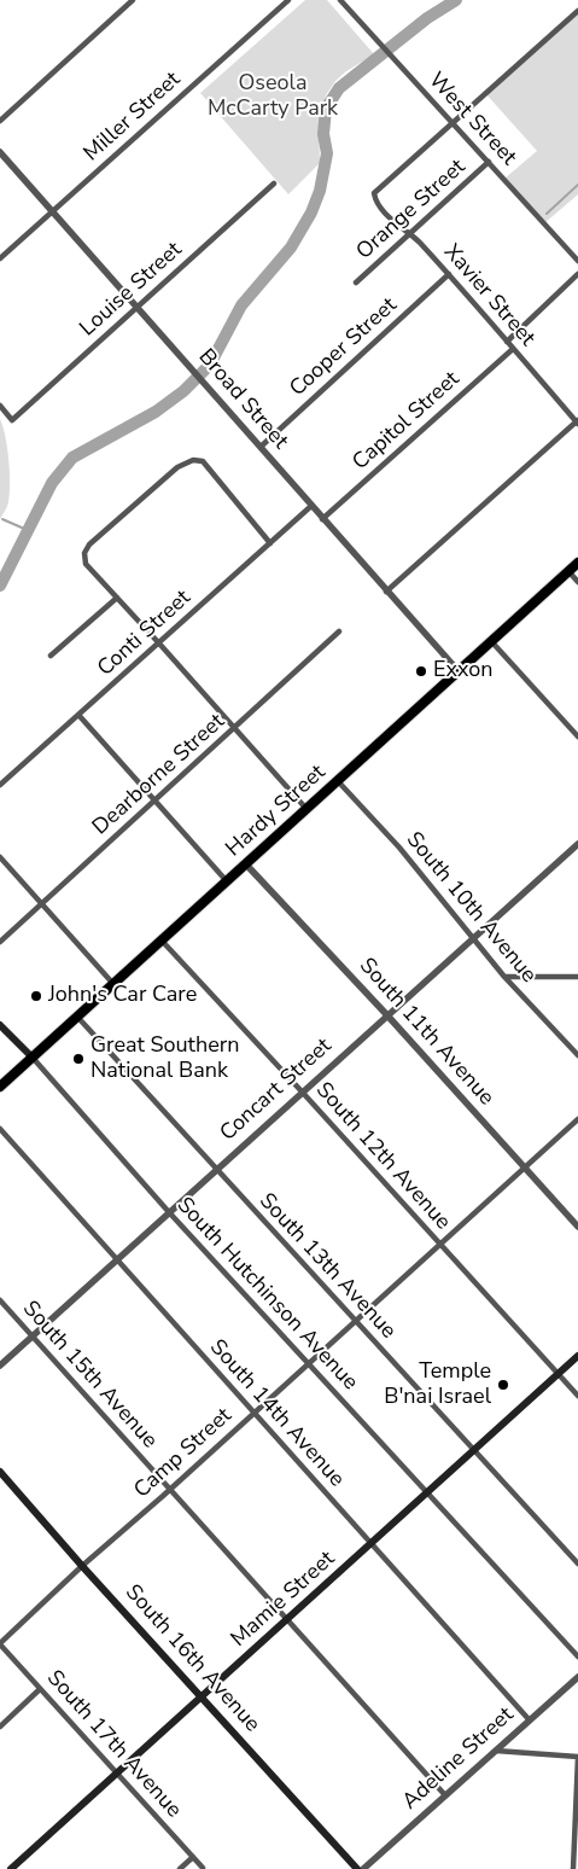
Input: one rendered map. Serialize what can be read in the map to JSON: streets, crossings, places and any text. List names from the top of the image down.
{
  "streets": {
    "main road": ["Hardy Street", "Mamie Street", "South 16th Avenue"],
    "street": [
      "Miller Street",
      "West Street",
      "Orange Street",
      "Louise Street",
      "Xavier Street",
      "Cooper Street",
      "Broad Street",
      "Capitol Street",
      "Conti Street",
      "Dearborne Street",
      "South 10th Avenue",
      "South 11th Avenue",
      "Concart Street",
      "South 12th Avenue",
      "South 13th Avenue",
      "South Hutchinson Avenue",
      "South 15th Avenue",
      "South 14th Avenue",
      "Camp Street",
      "South 17th Avenue",
      "Adeline Street"
    ]
  },
  "crossings": [
    ["Miller Street", "Broad Street"],
    ["West Street", "Orange Street"],
    ["West Street", "Xavier Street"],
    ["Orange Street", "Xavier Street"],
    ["Louise Street", "Broad Street"],
    ["Xavier Street", "Cooper Street"],
    ["Xavier Street", "Capitol Street"],
    ["Cooper Street", "Broad Street"],
    ["Broad Street", "Capitol Street"],
    ["Broad Street", "Conti Street"],
    ["Broad Street", "Hardy Street"],
    ["Hardy Street", "South 10th Avenue"],
    ["Hardy Street", "South 11th Avenue"],
    ["Hardy Street", "South 12th Avenue"],
    ["Hardy Street", "South 13th Avenue"],
    ["Hardy Street", "South Hutchinson Avenue"],
    ["South 10th Avenue", "Concart Street"],
    ["South 11th Avenue", "Concart Street"],
    ["South 11th Avenue", "Camp Street"],
    ["Concart Street", "South 12th Avenue"],
    ["Concart Street", "South 13th Avenue"],
    ["Concart Street", "South Hutchinson Avenue"],
    ["Concart Street", "South 15th Avenue"],
    ["Concart Street", "South 14th Avenue"],
    ["South 12th Avenue", "Camp Street"],
    ["South 12th Avenue", "Mamie Street"],
    ["South 13th Avenue", "Camp Street"],
    ["South 13th Avenue", "Mamie Street"],
    ["South Hutchinson Avenue", "Camp Street"],
    ["South Hutchinson Avenue", "Mamie Street"],
    ["South 15th Avenue", "Camp Street"],
    ["South 15th Avenue", "Mamie Street"],
    ["South 15th Avenue", "Adeline Street"],
    ["South 14th Avenue", "Camp Street"],
    ["South 14th Avenue", "Mamie Street"],
    ["South 14th Avenue", "Adeline Street"],
    ["Camp Street", "South 16th Avenue"],
    ["Camp Street", "South 17th Avenue"],
    ["Mamie Street", "South 16th Avenue"],
    ["Mamie Street", "South 17th Avenue"]
  ],
  "parks": ["Oseola McCarty Park"],
  "places": [
    "Exxon",
    "John's Car Care",
    "Great Southern National Bank",
    "Temple B'nai Israel"
  ]
}
